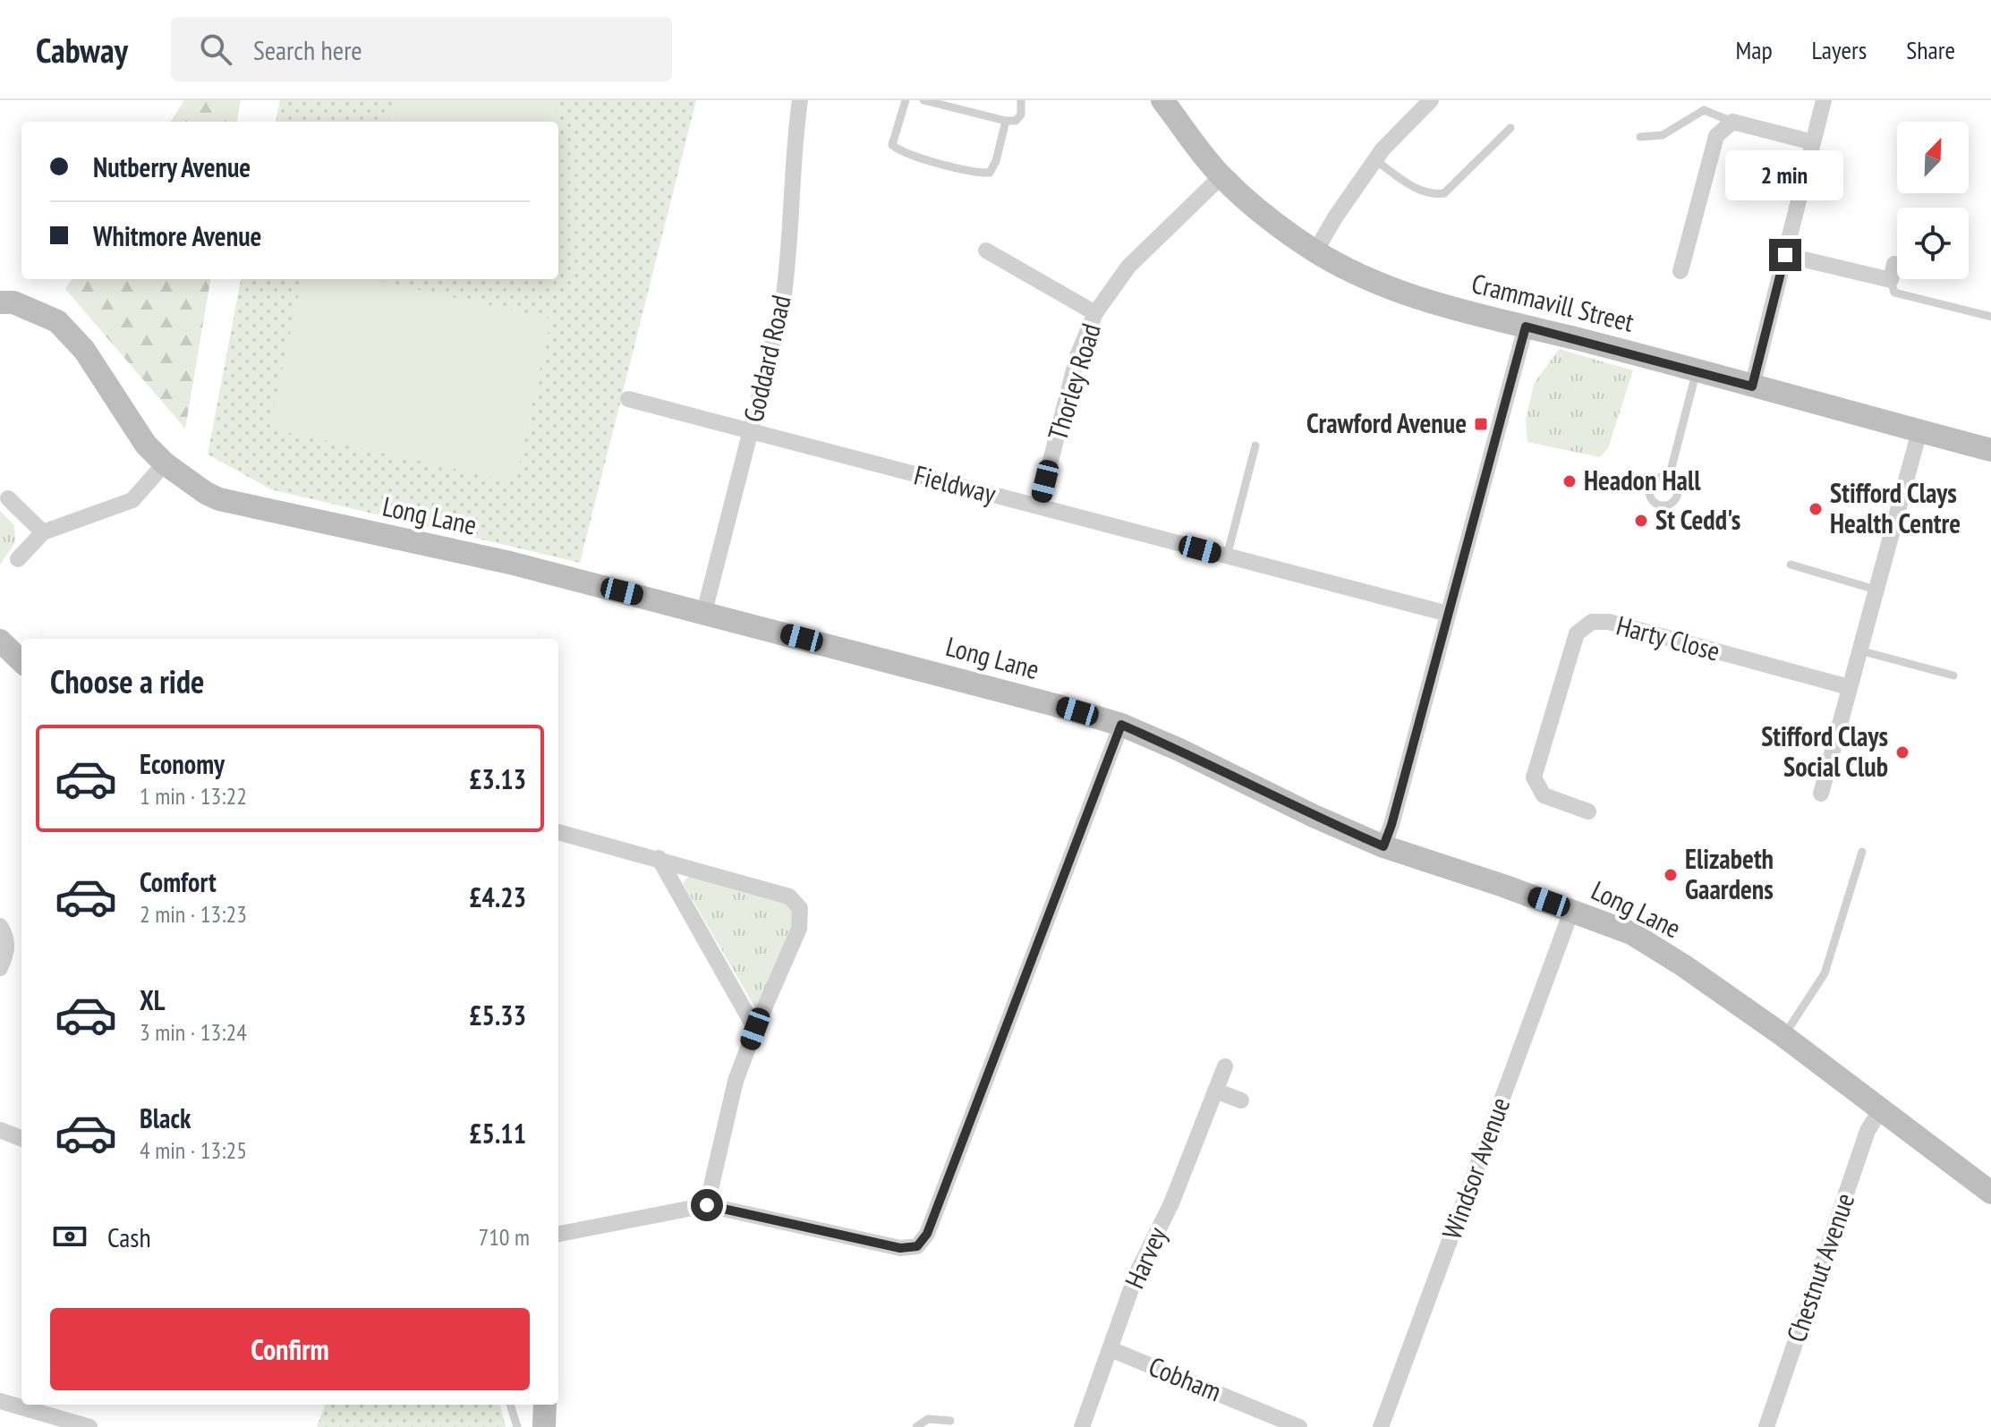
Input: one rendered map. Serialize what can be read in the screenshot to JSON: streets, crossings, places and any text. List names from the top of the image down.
{
  "streets": {
    "street": [
      "Crammavill Street",
      "Goddard Road",
      "Thorley Road",
      "Fieldway",
      "Long Lane",
      "Harty Close",
      "Windsor Avenue",
      "Harvey",
      "Chestnut Avenue",
      "Cobham"
    ]
  },
  "crossings": [
    ["Crammavill Street", "Thorley Road"],
    ["Goddard Road", "Fieldway"],
    ["Goddard Road", "Long Lane"],
    ["Thorley Road", "Fieldway"],
    ["Long Lane", "Windsor Avenue"],
    ["Long Lane", "Chestnut Avenue"],
    ["Harvey", "Cobham"]
  ],
  "places": {
    "transit": ["Crawford Avenue"],
    "other": [
      "Headon Hall",
      "Stifford Clays Health Centre",
      "St Cedd's",
      "Stifford Clays Social Club",
      "Elizabeth Gaardens"
    ]
  },
  "north": "top right",
  "page": {
    "header": "Cabway",
    "search": "Search here",
    "nav": ["Map", "Layers", "Share"],
    "banner": ["Nutberry Avenue", "Whitmore Avenue"],
    "bubble": "2 min",
    "heading": "Choose a ride",
    "list": [
      {
        "name": "Economy",
        "note": "1 min · 13:22",
        "value": "£3.13"
      },
      {
        "name": "Comfort",
        "note": "2 min · 13:23",
        "value": "£4.23"
      },
      {
        "name": "XL",
        "note": "3 min · 13:24",
        "value": "£5.33"
      },
      {
        "name": "Black",
        "note": "4 min · 13:25",
        "value": "£5.11"
      }
    ],
    "pay": ["Cash", "710 m"],
    "buttons": "Confirm"
  }
}
